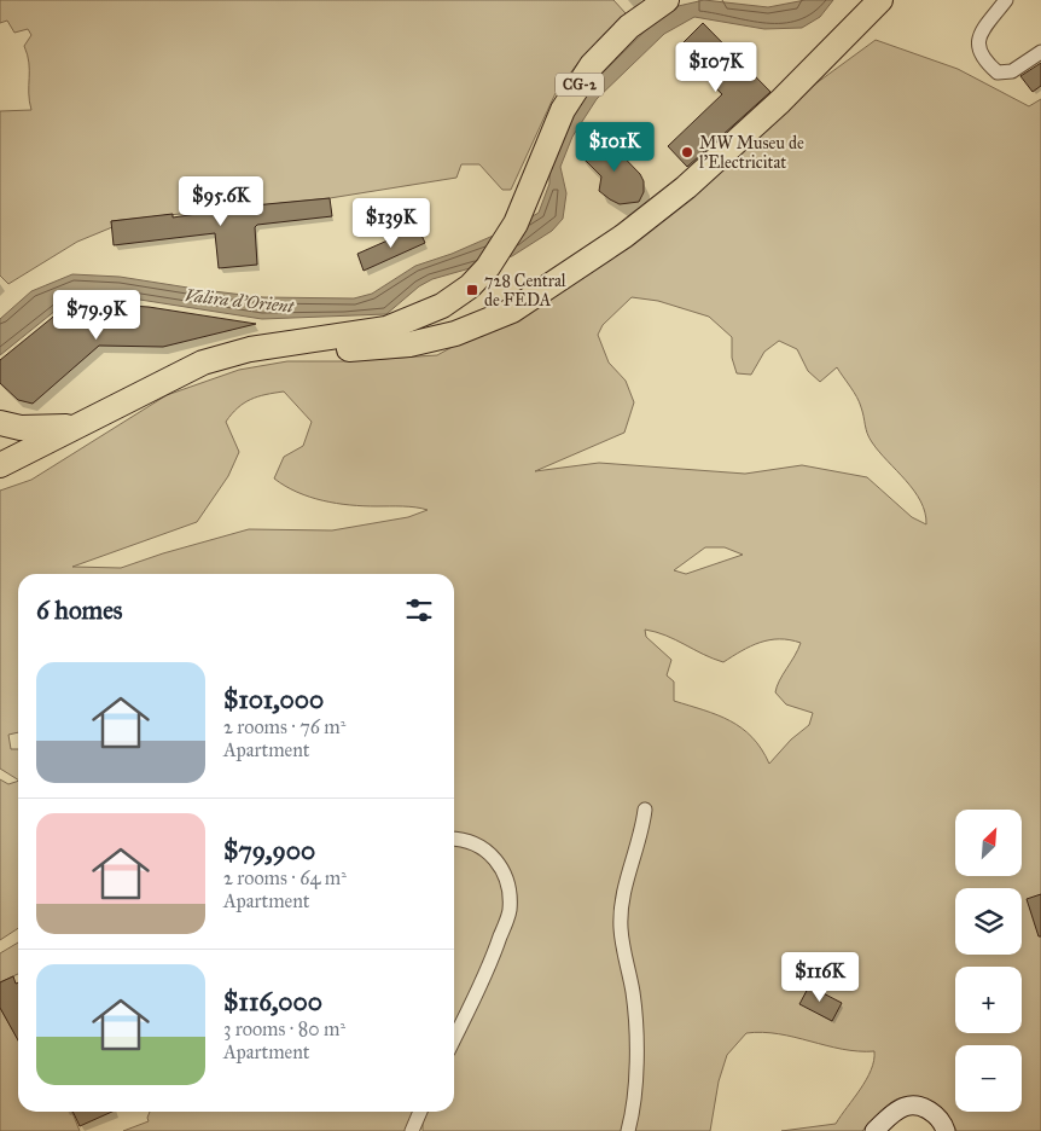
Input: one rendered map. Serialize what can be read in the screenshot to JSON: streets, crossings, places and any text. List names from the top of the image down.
{
  "streets": {
    "highway": ["CG-2"]
  },
  "water": ["Valira d'Orient"],
  "places": {
    "other": ["MW Museu de l'Electricitat"],
    "transit": ["728 Central de FEDA"]
  },
  "north": "top right",
  "page": {
    "price": [
      "$107K",
      "$101K",
      "$95.6K",
      "$139K",
      "$79.9K",
      "$116K"
    ],
    "heading": "6 homes",
    "list": [
      {
        "name": "$101,000",
        "note": "2 rooms · 76 m² · Apartment"
      },
      {
        "name": "$79,900",
        "note": "2 rooms · 64 m² · Apartment"
      },
      {
        "name": "$116,000",
        "note": "3 rooms · 80 m² · Apartment"
      }
    ],
    "map_buttons": ["+", "−"]
  }
}
